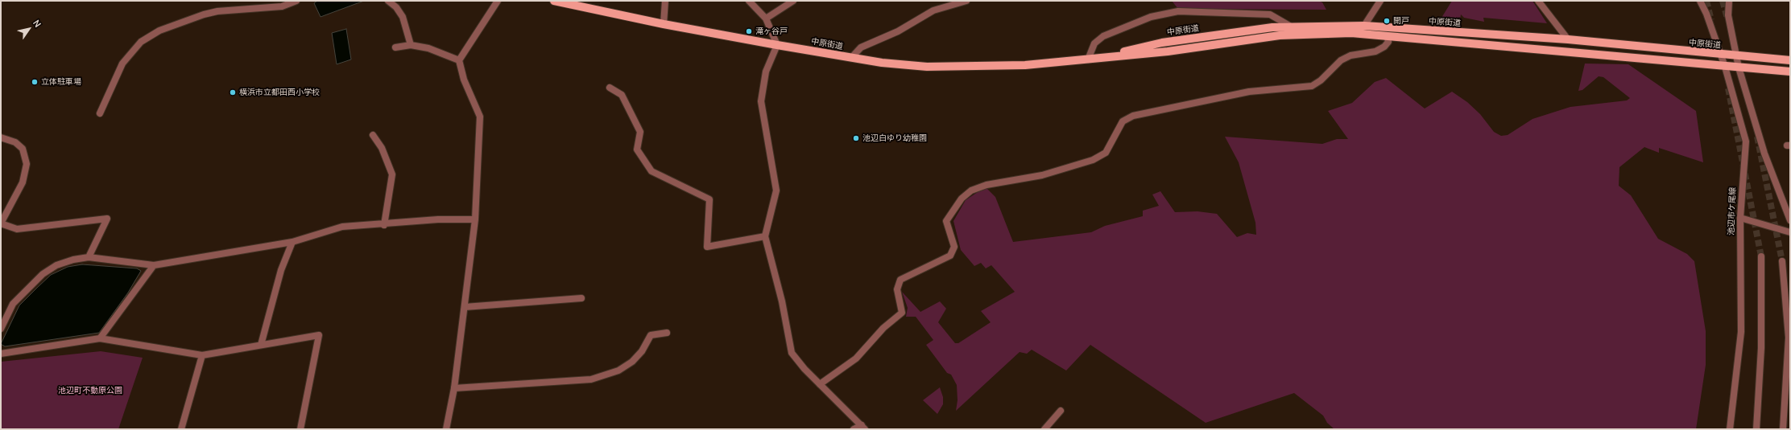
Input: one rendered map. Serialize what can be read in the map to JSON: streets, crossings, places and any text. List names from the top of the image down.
{
  "streets": {
    "main road": ["中原街道"],
    "street": ["池辺市ケ尾線"]
  },
  "crossings": [
    ["中原街道", "池辺市ケ尾線"]
  ],
  "parks": ["池辺町不動原公園"],
  "places": [
    "開戸",
    "滝ヶ谷戸",
    "立体駐車場",
    "横浜市立都田西小学校",
    "池辺白ゆり幼稚園"
  ],
  "north": "top right"
}
